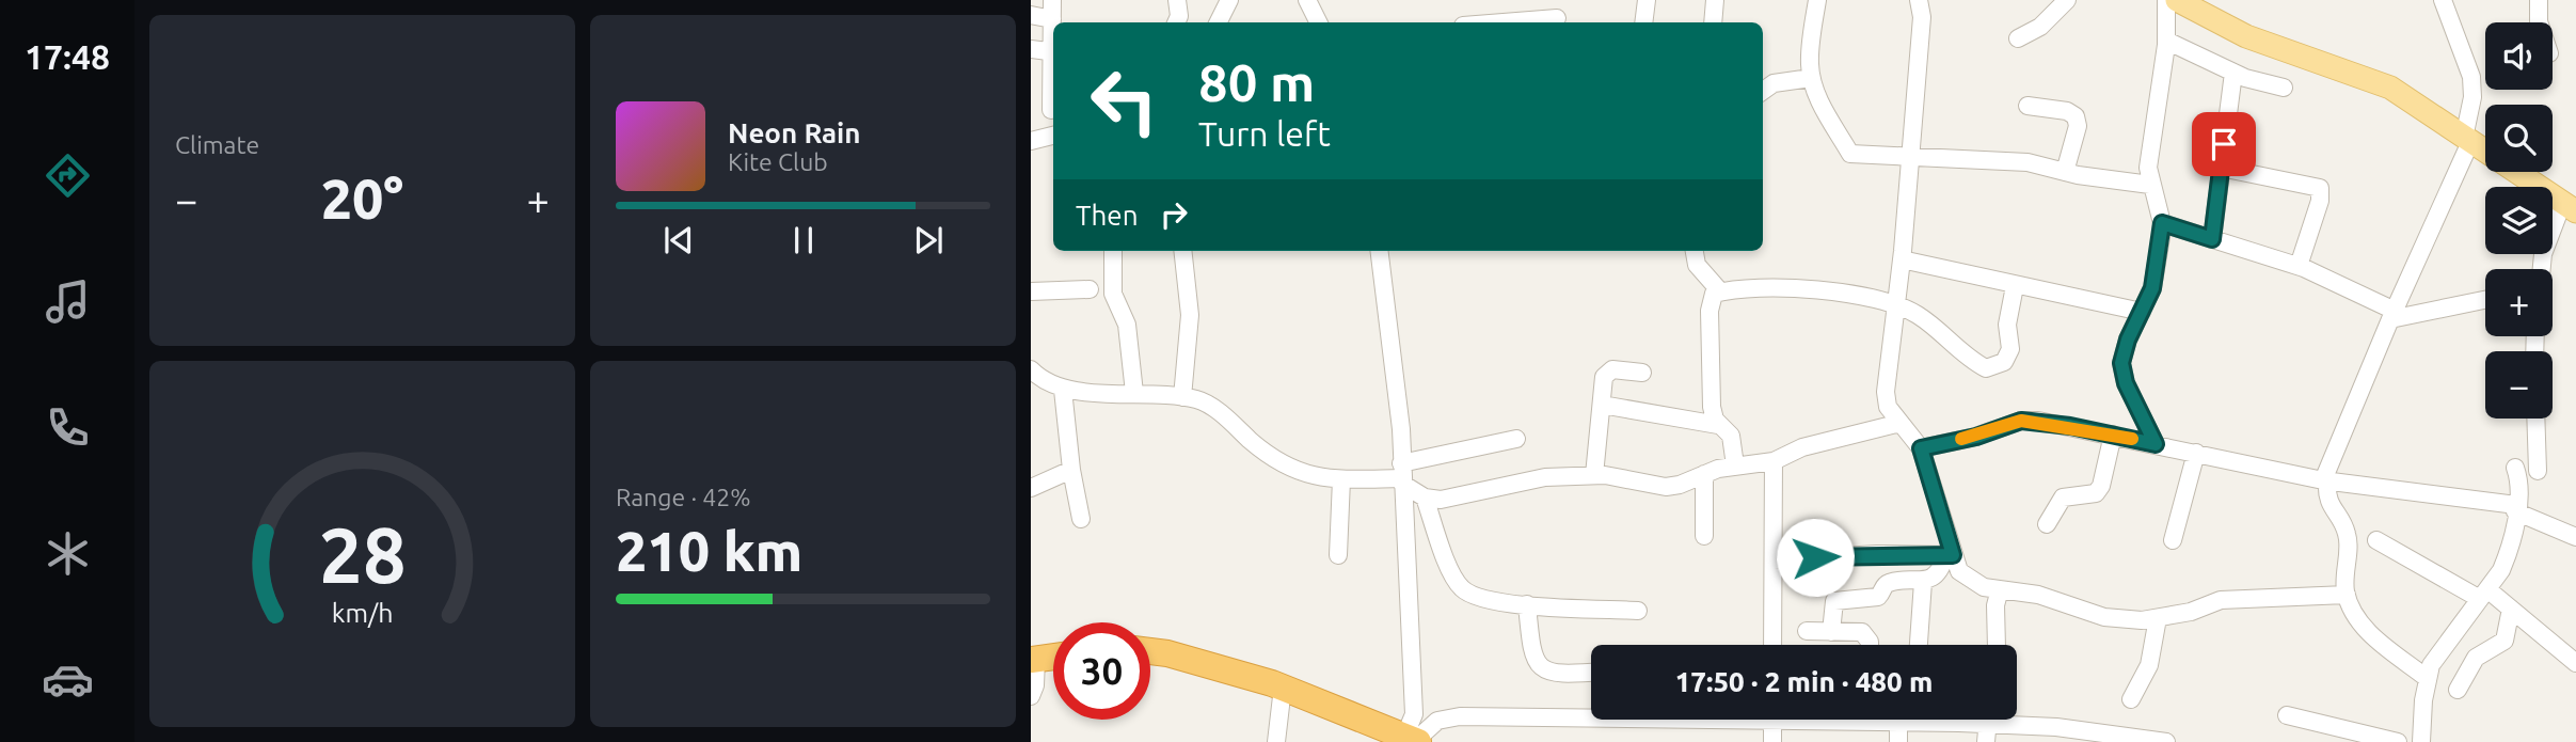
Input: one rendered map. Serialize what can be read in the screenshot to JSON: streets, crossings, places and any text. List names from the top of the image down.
{
  "page": {
    "tabs": "17:48",
    "tile": [
      "Climate",
      ["Range · 42%", "210 km"]
    ],
    "map_buttons": ["+", "−"],
    "turn": ["80 m", "Turn left"],
    "song": ["Neon Rain", "Kite Club"],
    "heat": ["−", "20°", "+"],
    "then": "Then",
    "limit": "30",
    "trip": "17:50 · 2 min · 480 m",
    "gauge": ["28", "km/h"]
  }
}
